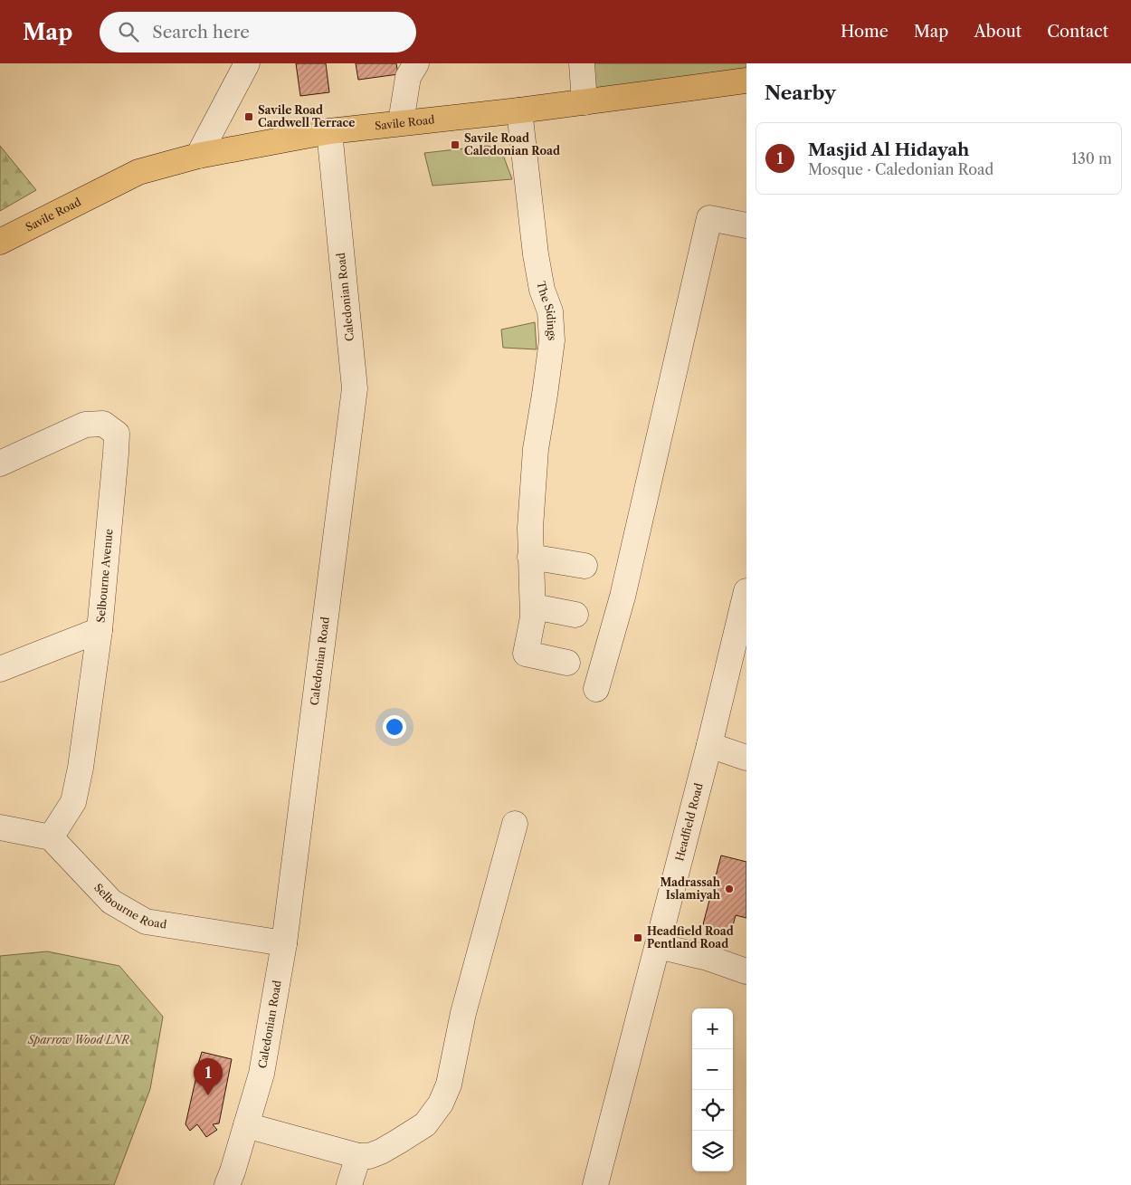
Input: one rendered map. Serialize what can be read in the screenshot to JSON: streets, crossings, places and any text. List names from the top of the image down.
{
  "streets": {
    "main road": ["Savile Road"],
    "street": [
      "Caledonian Road",
      "The Sidings",
      "Selbourne Avenue",
      "Headfield Road",
      "Selbourne Road"
    ]
  },
  "crossings": [
    ["Savile Road", "Caledonian Road"],
    ["Savile Road", "The Sidings"],
    ["Caledonian Road", "Selbourne Road"],
    ["Selbourne Avenue", "Selbourne Road"]
  ],
  "parks": ["Sparrow Wood LNR"],
  "places": {
    "transit": ["Savile Road Cardwell Terrace", "Savile Road Caledonian Road", "Headfield Road Pentland Road"],
    "other": ["Madrassah Islamiyah"]
  },
  "page": {
    "header": "Map",
    "search": "Search here",
    "nav": [
      "Home",
      "Map",
      "About",
      "Contact"
    ],
    "heading": "Nearby",
    "list": [
      {
        "mark": "1",
        "name": "Masjid Al Hidayah",
        "note": "Mosque · Caledonian Road",
        "value": "130 m"
      }
    ],
    "map_buttons": ["+", "−"],
    "pins": "1"
  }
}
